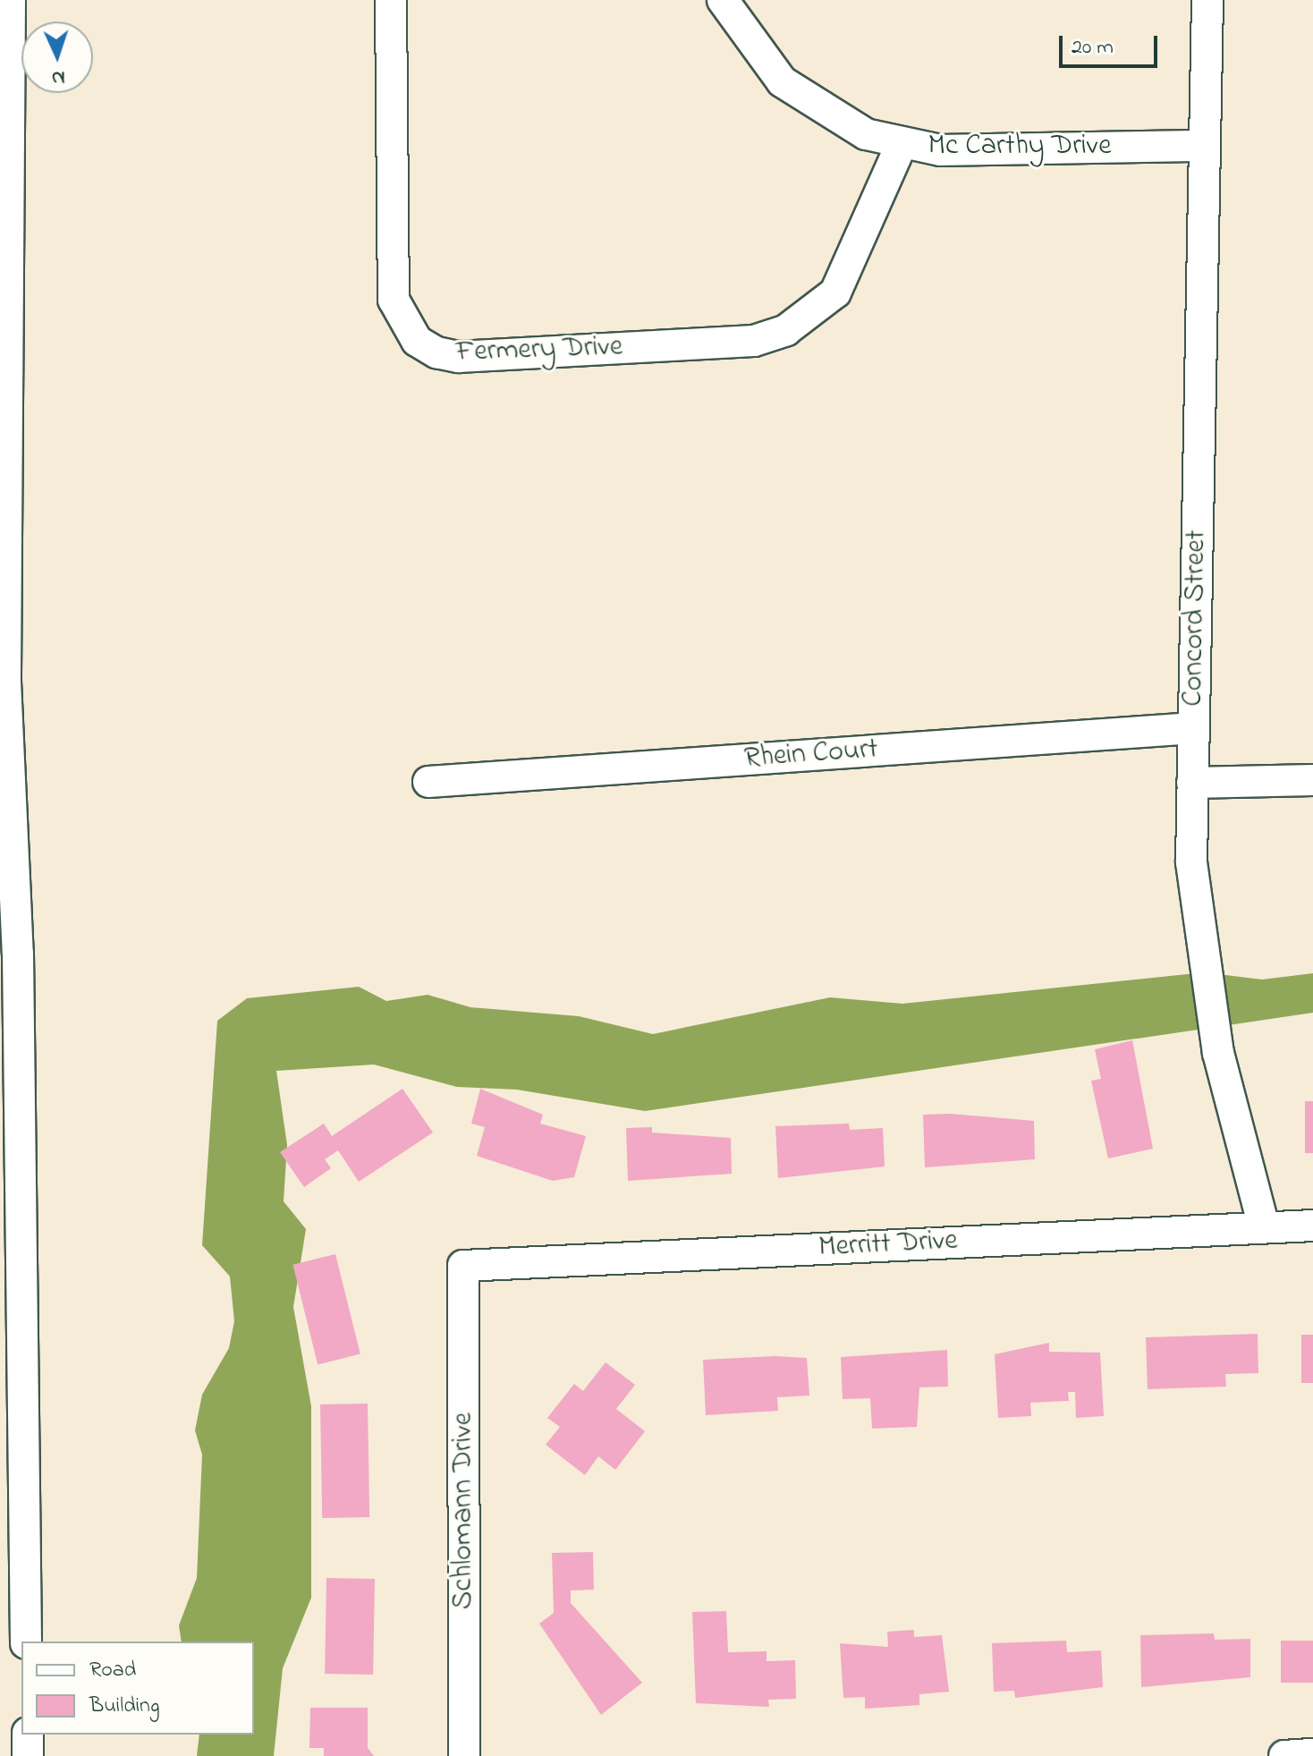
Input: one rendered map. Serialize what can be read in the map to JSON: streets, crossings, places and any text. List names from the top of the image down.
{
  "streets": {
    "street": [
      "Mc Carthy Drive",
      "Fermery Drive",
      "Concord Street",
      "Rhein Court",
      "Merritt Drive",
      "Schlomann Drive"
    ]
  },
  "crossings": [
    ["Mc Carthy Drive", "Fermery Drive"],
    ["Mc Carthy Drive", "Concord Street"],
    ["Concord Street", "Rhein Court"],
    ["Concord Street", "Merritt Drive"],
    ["Merritt Drive", "Schlomann Drive"]
  ],
  "legend": ["Road", "Building"],
  "scale_bar": "20 m",
  "north": "bottom"
}
